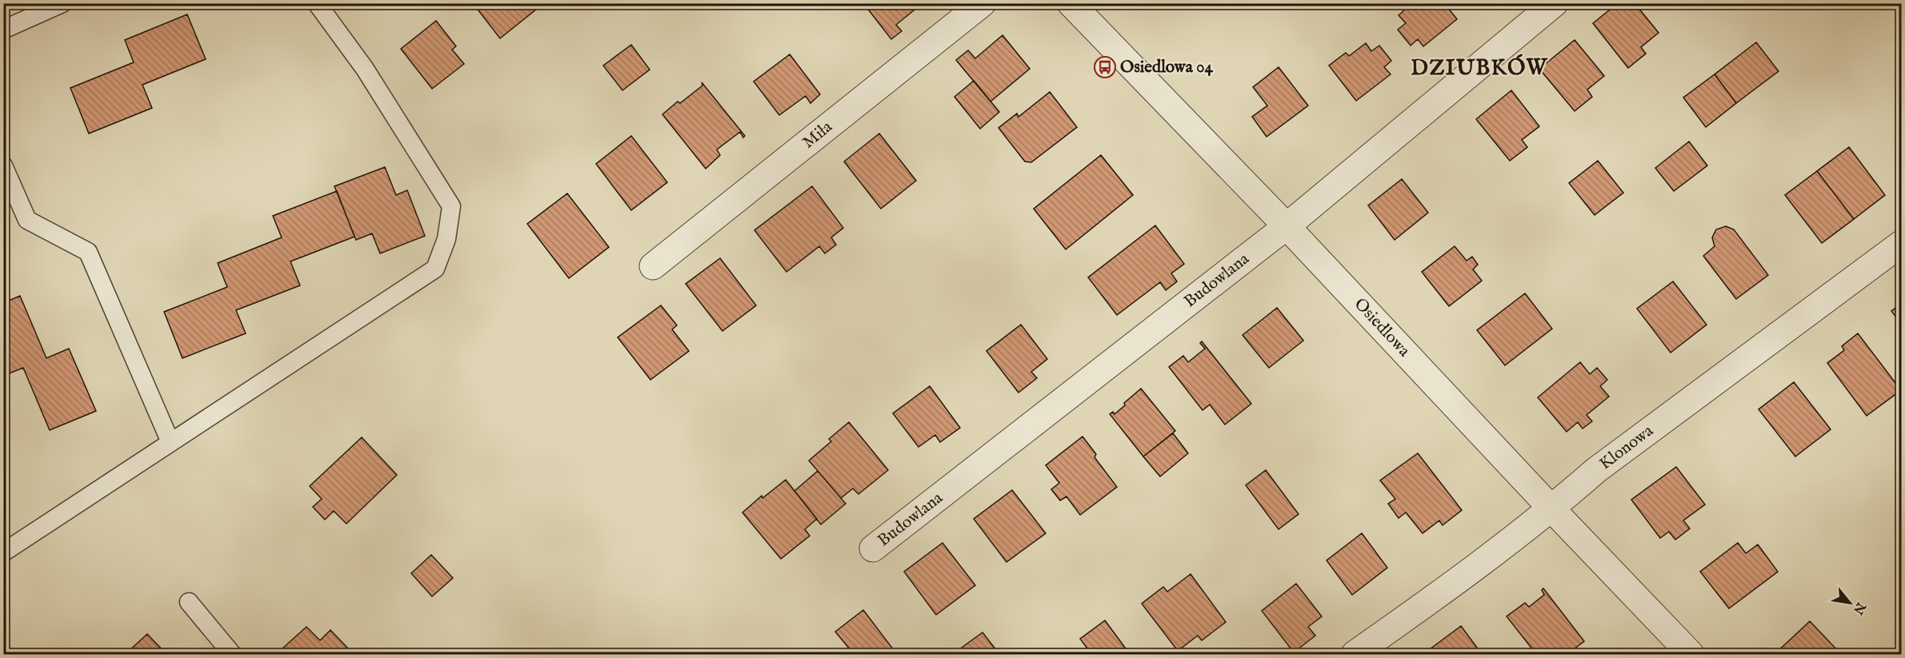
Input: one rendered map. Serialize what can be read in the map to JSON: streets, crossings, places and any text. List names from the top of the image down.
{
  "streets": {
    "street": [
      "Miła",
      "Budowlana",
      "Osiedlowa",
      "Klonowa"
    ]
  },
  "crossings": [
    ["Budowlana", "Osiedlowa"],
    ["Osiedlowa", "Klonowa"]
  ],
  "districts": ["DZIUBKÓW"],
  "places": {
    "bus stop": ["Osiedlowa 04"]
  },
  "north": "bottom right"
}
